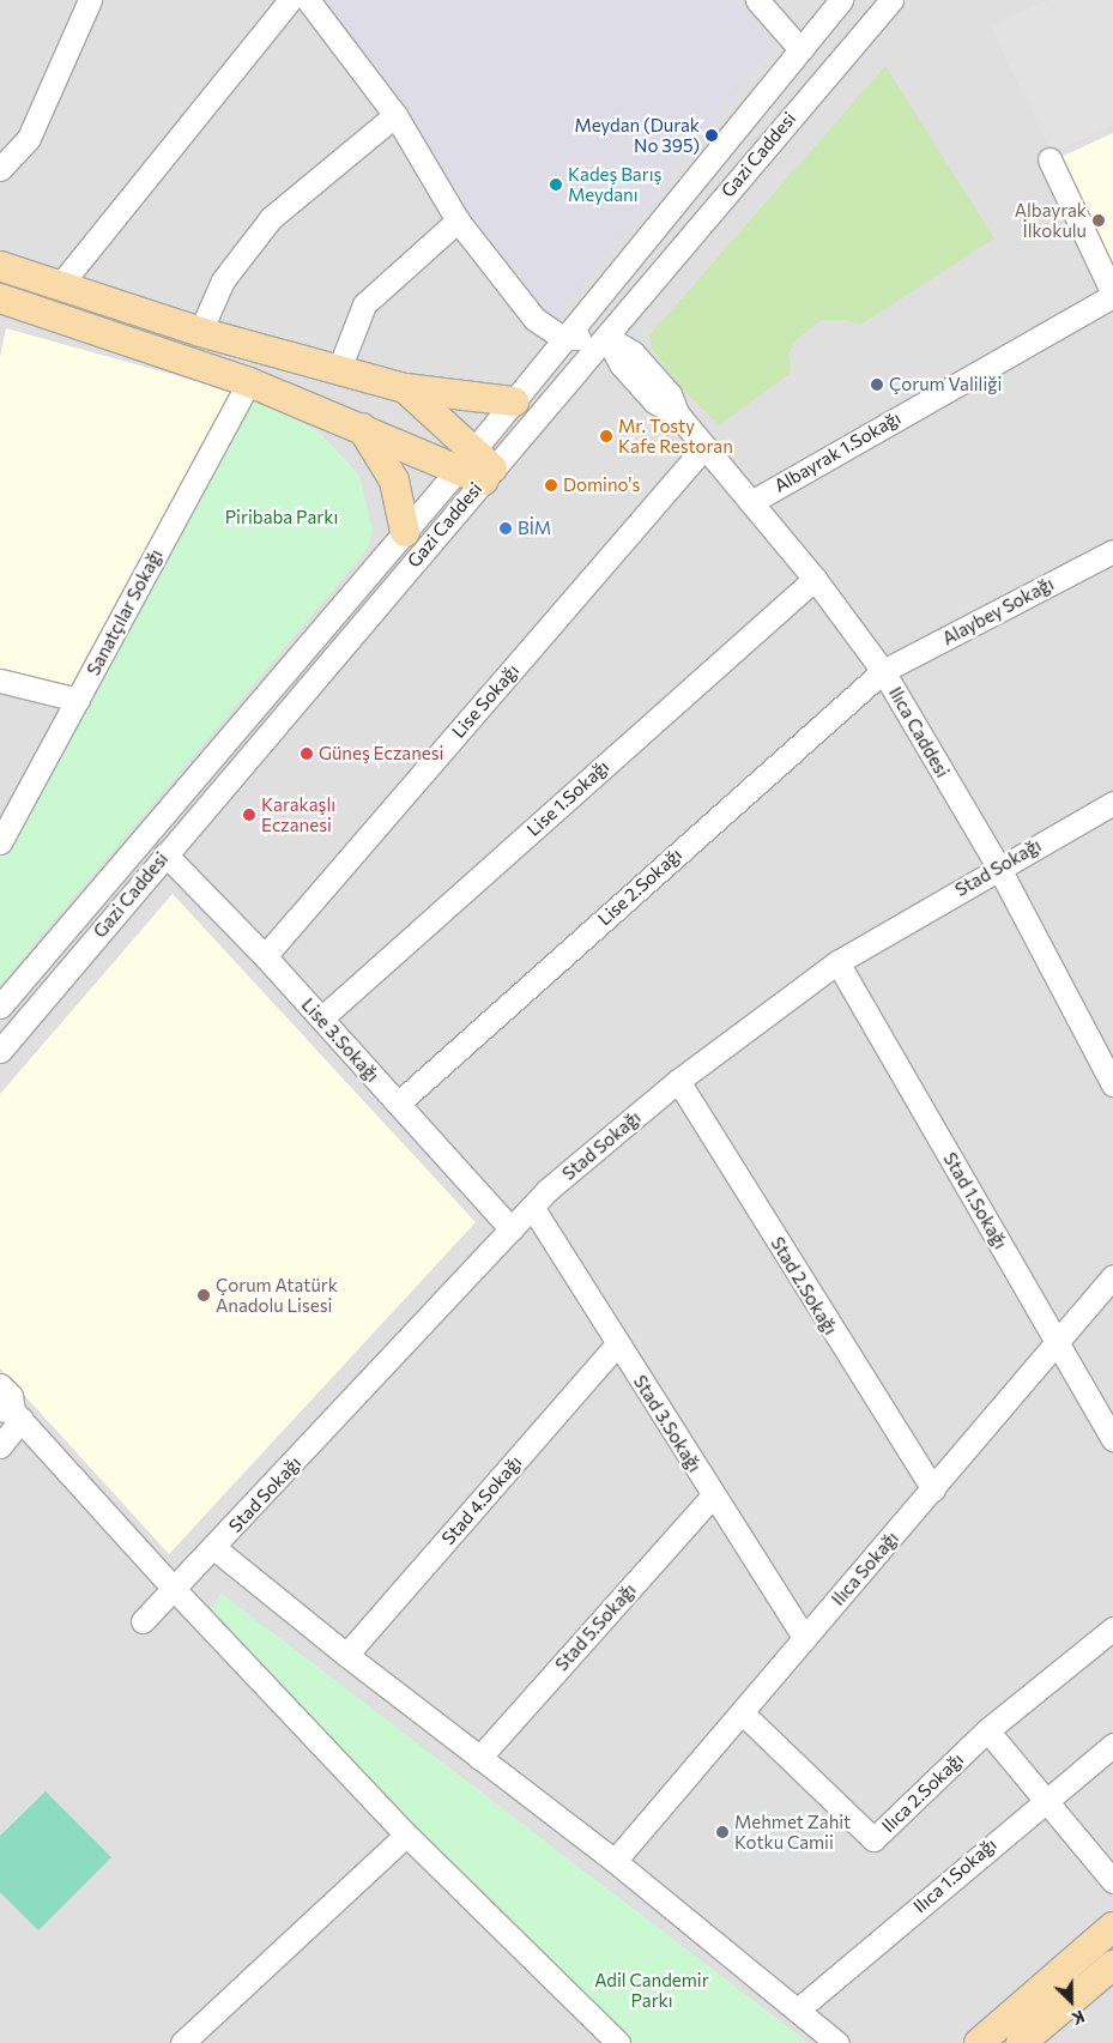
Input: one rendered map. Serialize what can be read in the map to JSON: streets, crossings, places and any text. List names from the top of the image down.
{
  "streets": {
    "street": [
      "Gazi Caddesi",
      "Albayrak 1.Sokağı",
      "Alaybey Sokağı",
      "Sanatçılar Sokağı",
      "Lise Sokağı",
      "Ilıca Caddesi",
      "Lise 1.Sokağı",
      "Stad Sokağı",
      "Lise 2.Sokağı",
      "Lise 3.Sokağı",
      "Stad 1.Sokağı",
      "Stad 2.Sokağı",
      "Stad 3.Sokağı",
      "Stad 4.Sokağı",
      "Ilıca Sokağı",
      "Stad 5.Sokağı",
      "Ilıca 2.Sokağı",
      "Ilıca 1.Sokağı"
    ]
  },
  "crossings": [
    ["Gazi Caddesi", "Ilıca Caddesi"],
    ["Gazi Caddesi", "Lise 3.Sokağı"],
    ["Albayrak 1.Sokağı", "Ilıca Caddesi"],
    ["Alaybey Sokağı", "Ilıca Caddesi"],
    ["Alaybey Sokağı", "Lise 2.Sokağı"],
    ["Lise Sokağı", "Ilıca Caddesi"],
    ["Lise Sokağı", "Lise 3.Sokağı"],
    ["Ilıca Caddesi", "Lise 1.Sokağı"],
    ["Ilıca Caddesi", "Stad Sokağı"],
    ["Ilıca Caddesi", "Lise 2.Sokağı"],
    ["Lise 1.Sokağı", "Lise 3.Sokağı"],
    ["Stad Sokağı", "Lise 3.Sokağı"],
    ["Stad Sokağı", "Stad 1.Sokağı"],
    ["Stad Sokağı", "Stad 2.Sokağı"],
    ["Stad Sokağı", "Stad 3.Sokağı"],
    ["Lise 2.Sokağı", "Lise 3.Sokağı"],
    ["Stad 1.Sokağı", "Ilıca Sokağı"],
    ["Stad 2.Sokağı", "Ilıca Sokağı"],
    ["Stad 3.Sokağı", "Stad 4.Sokağı"],
    ["Stad 3.Sokağı", "Ilıca Sokağı"],
    ["Stad 3.Sokağı", "Stad 5.Sokağı"],
    ["Ilıca Sokağı", "Ilıca 2.Sokağı"]
  ],
  "parks": ["Piribaba Parkı", "Adil Candemir Parkı"],
  "places": [
    "Meydan (Durak No 395)",
    "Kadeş Barış Meydanı",
    "Albayrak İlkokulu",
    "Çorum Valiliği",
    "Mr. Tosty Kafe Restoran",
    "Domino's",
    "BİM",
    "Güneş Eczanesi",
    "Karakaşlı Eczanesi",
    "Çorum Atatürk Anadolu Lisesi",
    "Mehmet Zahit Kotku Camii"
  ],
  "north": "bottom right"
}
